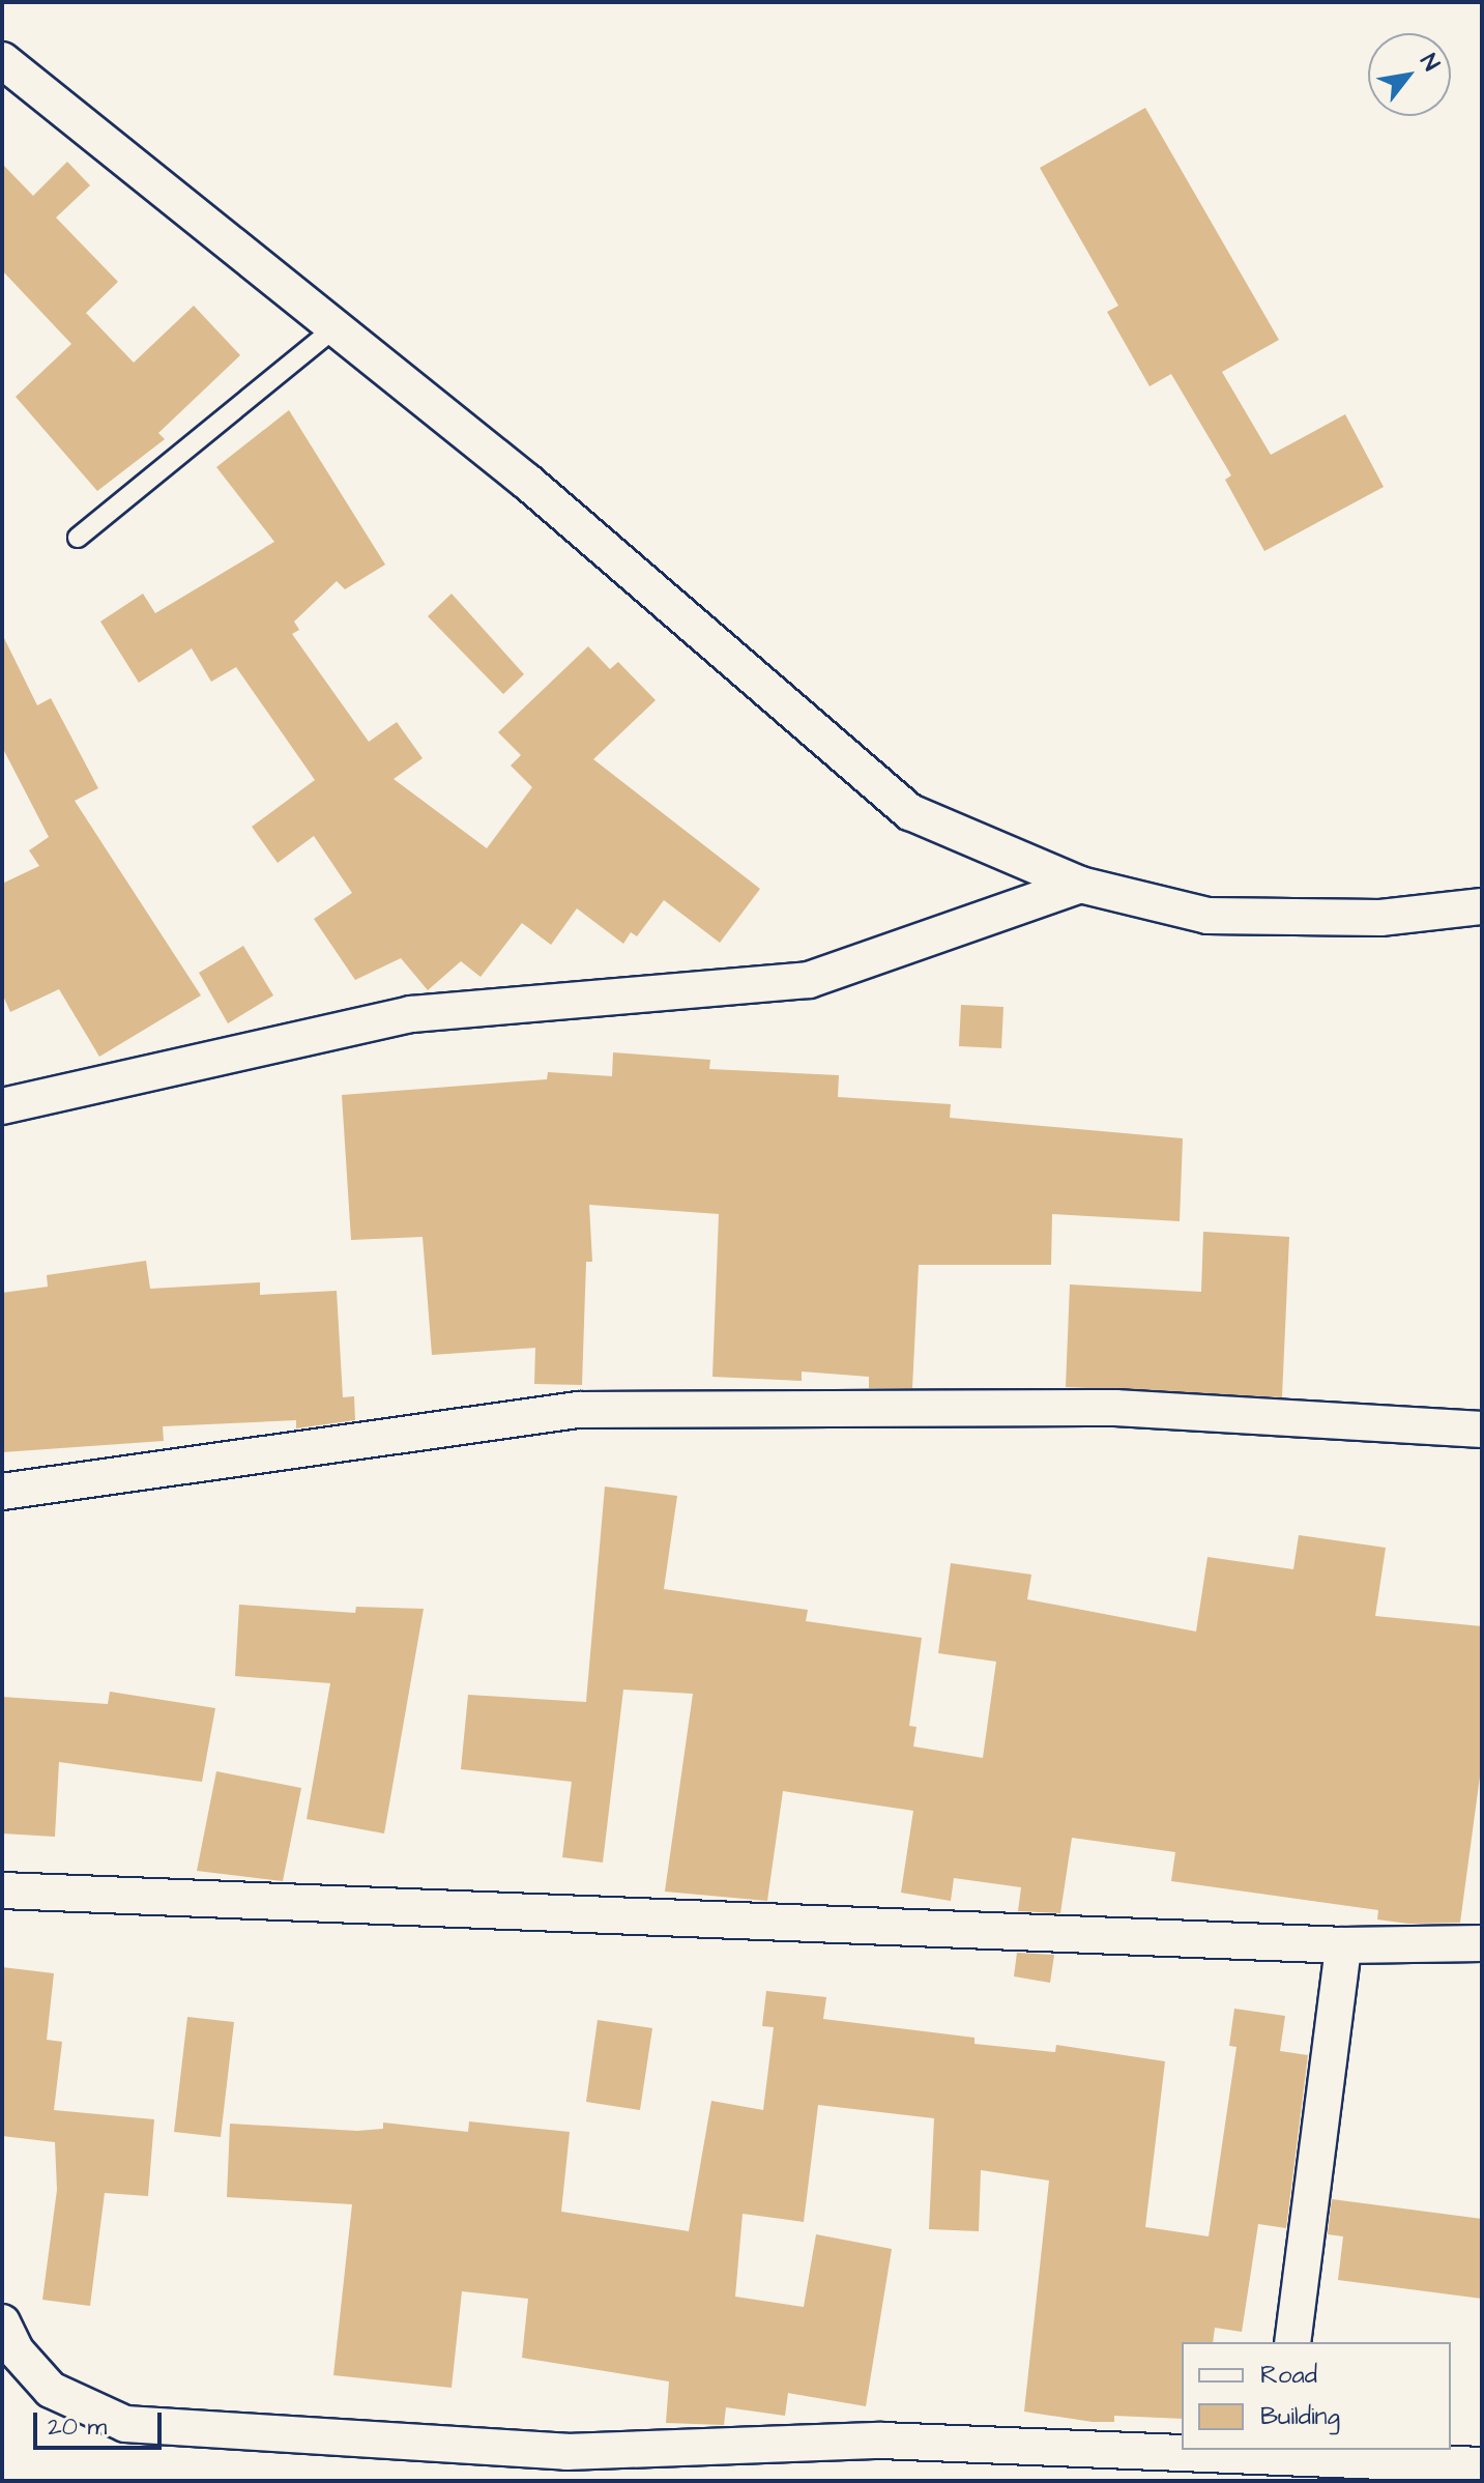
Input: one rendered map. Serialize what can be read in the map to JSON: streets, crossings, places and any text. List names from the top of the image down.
{
  "legend": ["Road", "Building"],
  "scale_bar": "20 m",
  "north": "top right"
}
